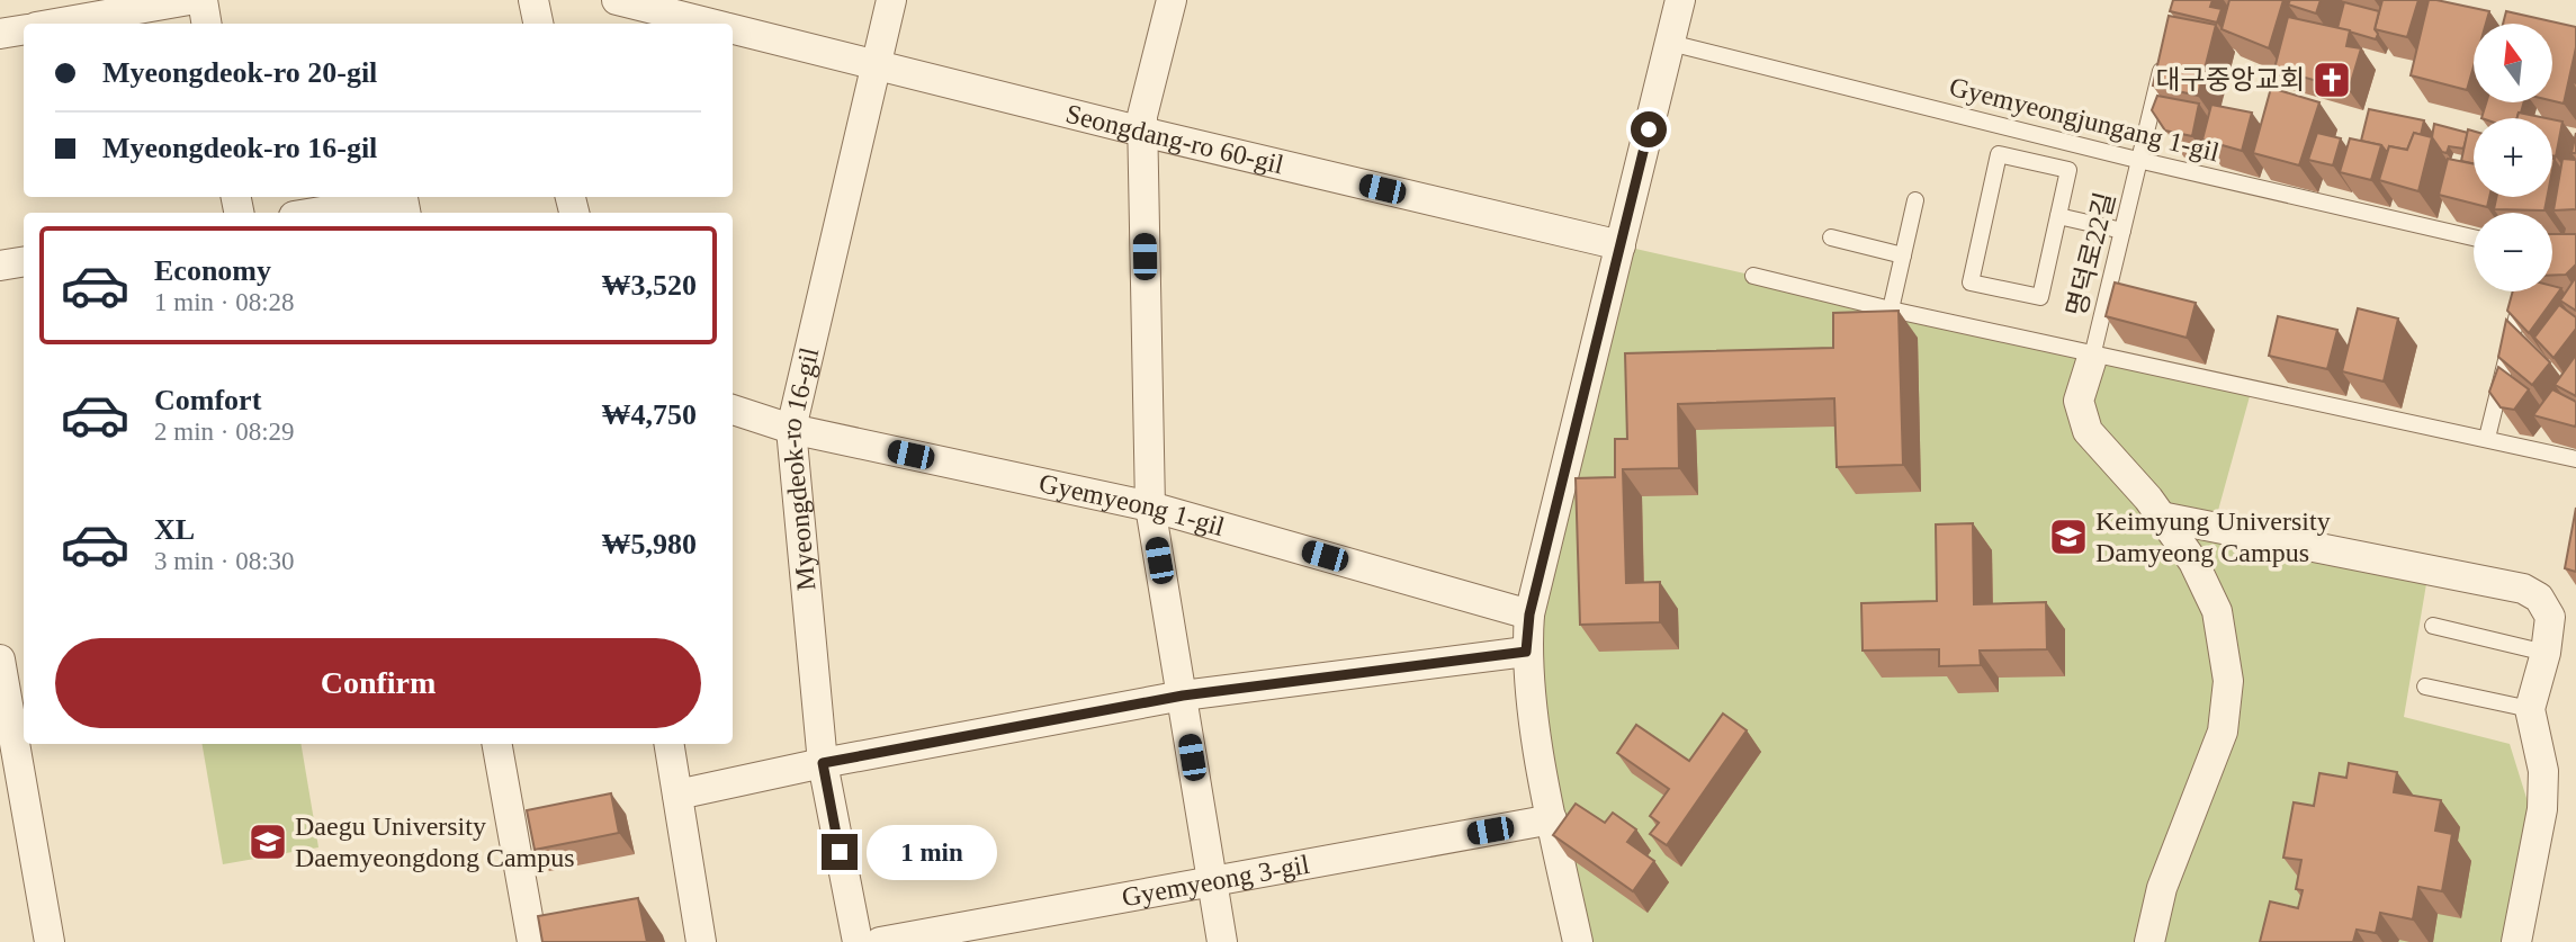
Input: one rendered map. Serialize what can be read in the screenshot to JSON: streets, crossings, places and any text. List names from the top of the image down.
{
  "streets": {
    "street": [
      "Seongdang-ro 60-gil",
      "Myeongdeok-ro 16-gil",
      "Gyemyeong 1-gil",
      "Gyemyeong 3-gil"
    ],
    "lane": ["Gyemyeongjungang 1-gil", "명덕로22길"]
  },
  "crossings": [
    ["Gyemyeongjungang 1-gil", "명덕로22길"],
    ["Seongdang-ro 60-gil", "Myeongdeok-ro 16-gil"],
    ["Myeongdeok-ro 16-gil", "Gyemyeong 1-gil"]
  ],
  "places": {
    "church": ["대구중앙교회"],
    "school or university": ["Keimyung University Damyeong Campus", "Daegu University Daemyeongdong Campus"]
  },
  "north": "top",
  "page": {
    "map_buttons": ["+", "−"],
    "banner": ["Myeongdeok-ro 20-gil", "Myeongdeok-ro 16-gil"],
    "list": [
      {
        "name": "Economy",
        "note": "1 min · 08:28",
        "value": "₩3,520"
      },
      {
        "name": "Comfort",
        "note": "2 min · 08:29",
        "value": "₩4,750"
      },
      {
        "name": "XL",
        "note": "3 min · 08:30",
        "value": "₩5,980"
      }
    ],
    "buttons": "Confirm",
    "bubble": "1 min"
  }
}
